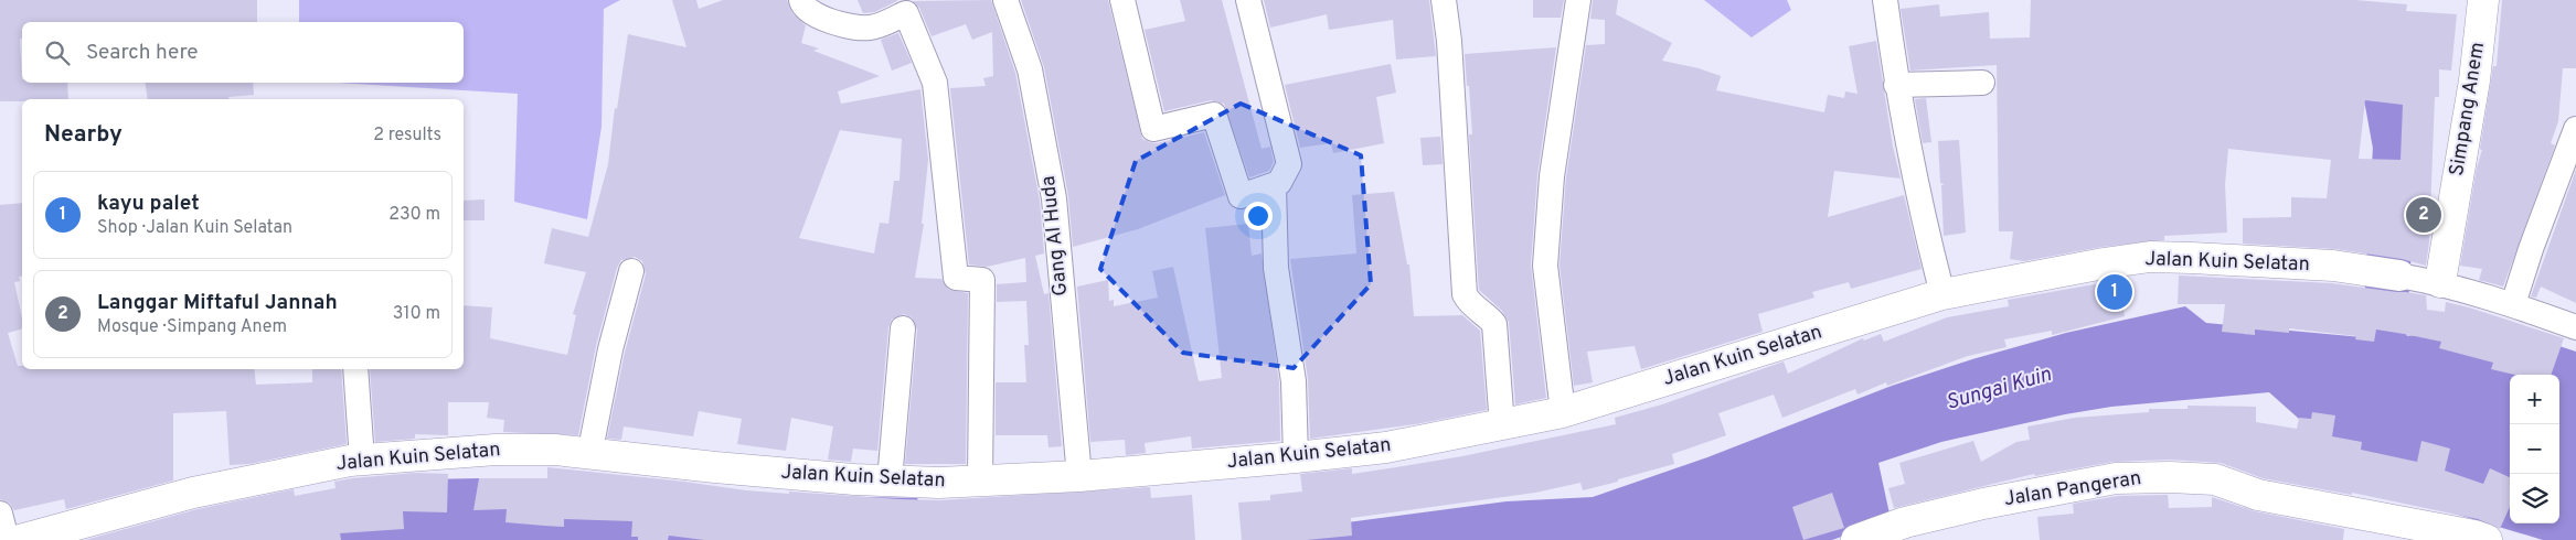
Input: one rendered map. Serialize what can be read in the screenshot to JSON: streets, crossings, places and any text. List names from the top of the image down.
{
  "streets": {
    "street": [
      "Simpang Anem",
      "Gang Al Huda",
      "Jalan Kuin Selatan",
      "Jalan Pangeran"
    ]
  },
  "crossings": [
    ["Simpang Anem", "Jalan Kuin Selatan"],
    ["Gang Al Huda", "Jalan Kuin Selatan"]
  ],
  "water": ["Sungai Kuin"],
  "page": {
    "search": "Search here",
    "heading": ["Nearby", "2 results"],
    "list": [
      {
        "mark": "1",
        "name": "kayu palet",
        "note": "Shop · Jalan Kuin Selatan",
        "value": "230 m"
      },
      {
        "mark": "2",
        "name": "Langgar Miftaful Jannah",
        "note": "Mosque · Simpang Anem",
        "value": "310 m"
      }
    ],
    "pins": ["2", "1"],
    "map_buttons": ["+", "−"]
  }
}
